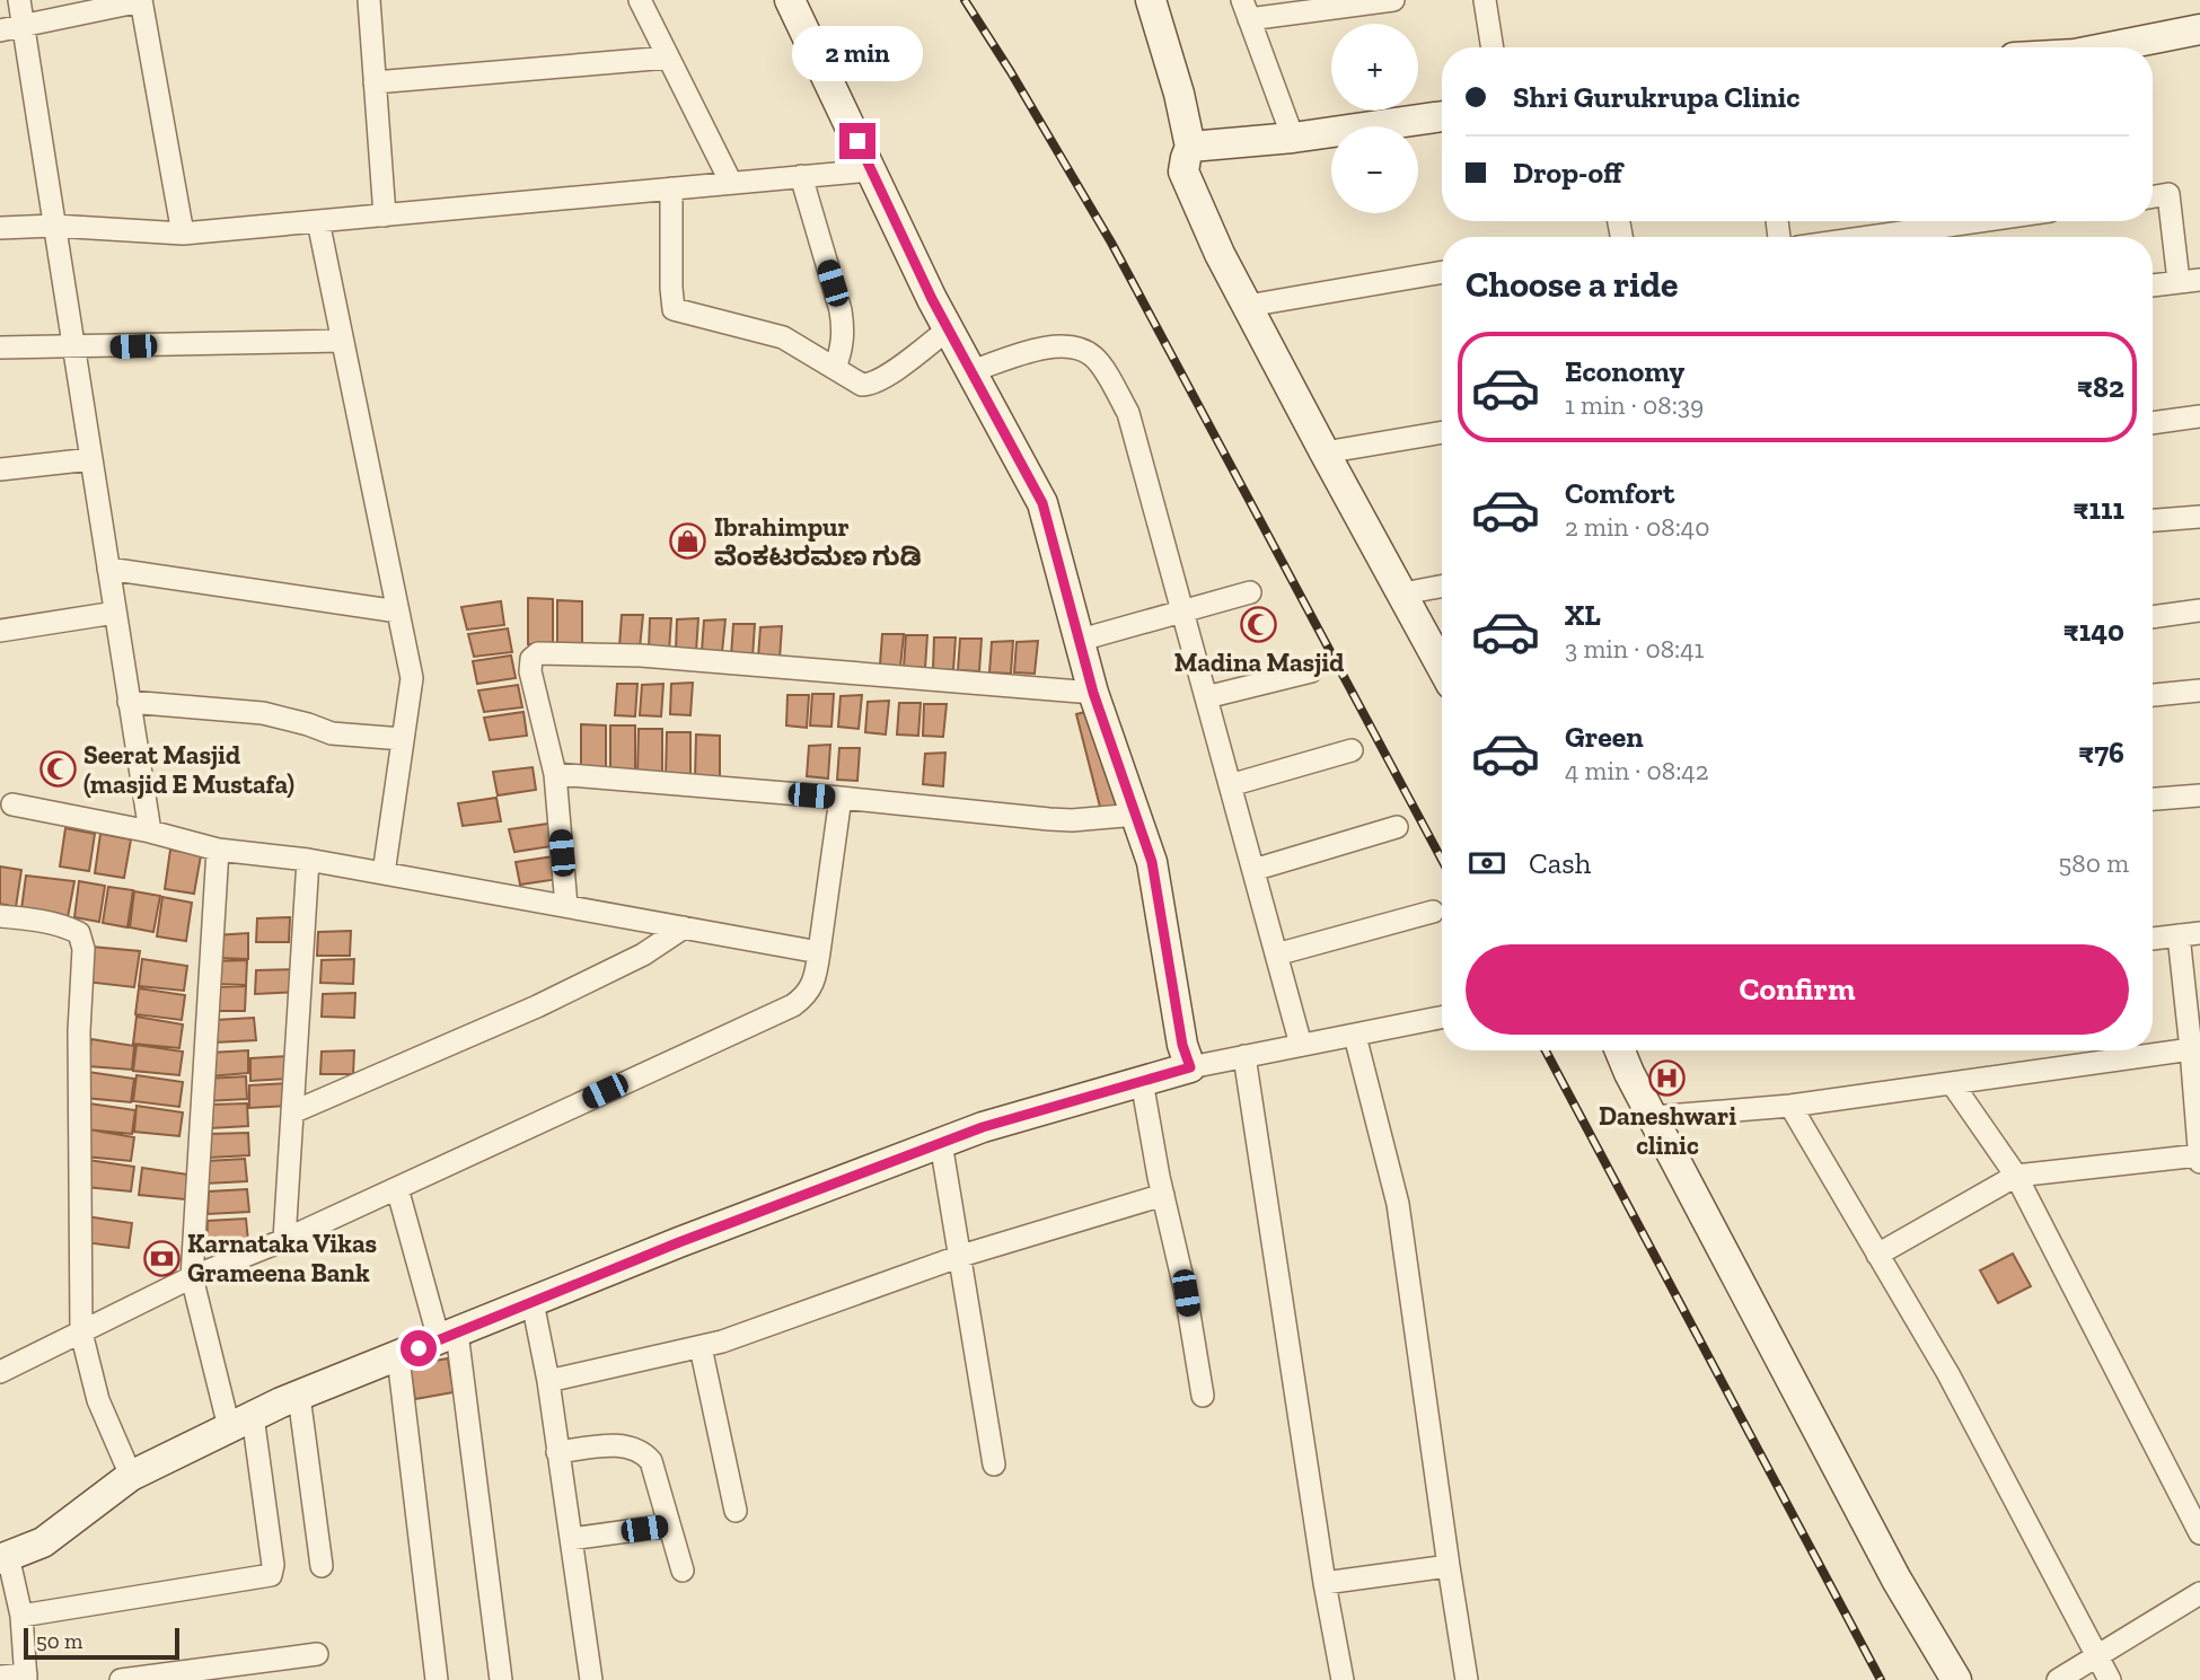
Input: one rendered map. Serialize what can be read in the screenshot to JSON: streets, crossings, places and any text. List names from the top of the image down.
{
  "places": {
    "shop": ["Ibrahimpur ವೆಂಕಟರಮಣ ಗುಡಿ"],
    "mosque": ["Madina Masjid", "Seerat Masjid (masjid E Mustafa)"],
    "hospital": ["Daneshwari clinic"],
    "bank": ["Karnataka Vikas Grameena Bank"]
  },
  "scale_bar": "50 m",
  "page": {
    "map_buttons": ["+", "−"],
    "bubble": "2 min",
    "banner": ["Shri Gurukrupa Clinic", "Drop-off"],
    "heading": "Choose a ride",
    "list": [
      {
        "name": "Economy",
        "note": "1 min · 08:39",
        "value": "₹82"
      },
      {
        "name": "Comfort",
        "note": "2 min · 08:40",
        "value": "₹111"
      },
      {
        "name": "XL",
        "note": "3 min · 08:41",
        "value": "₹140"
      },
      {
        "name": "Green",
        "note": "4 min · 08:42",
        "value": "₹76"
      }
    ],
    "pay": ["Cash", "580 m"],
    "buttons": "Confirm",
    "scale": "50 m"
  }
}
